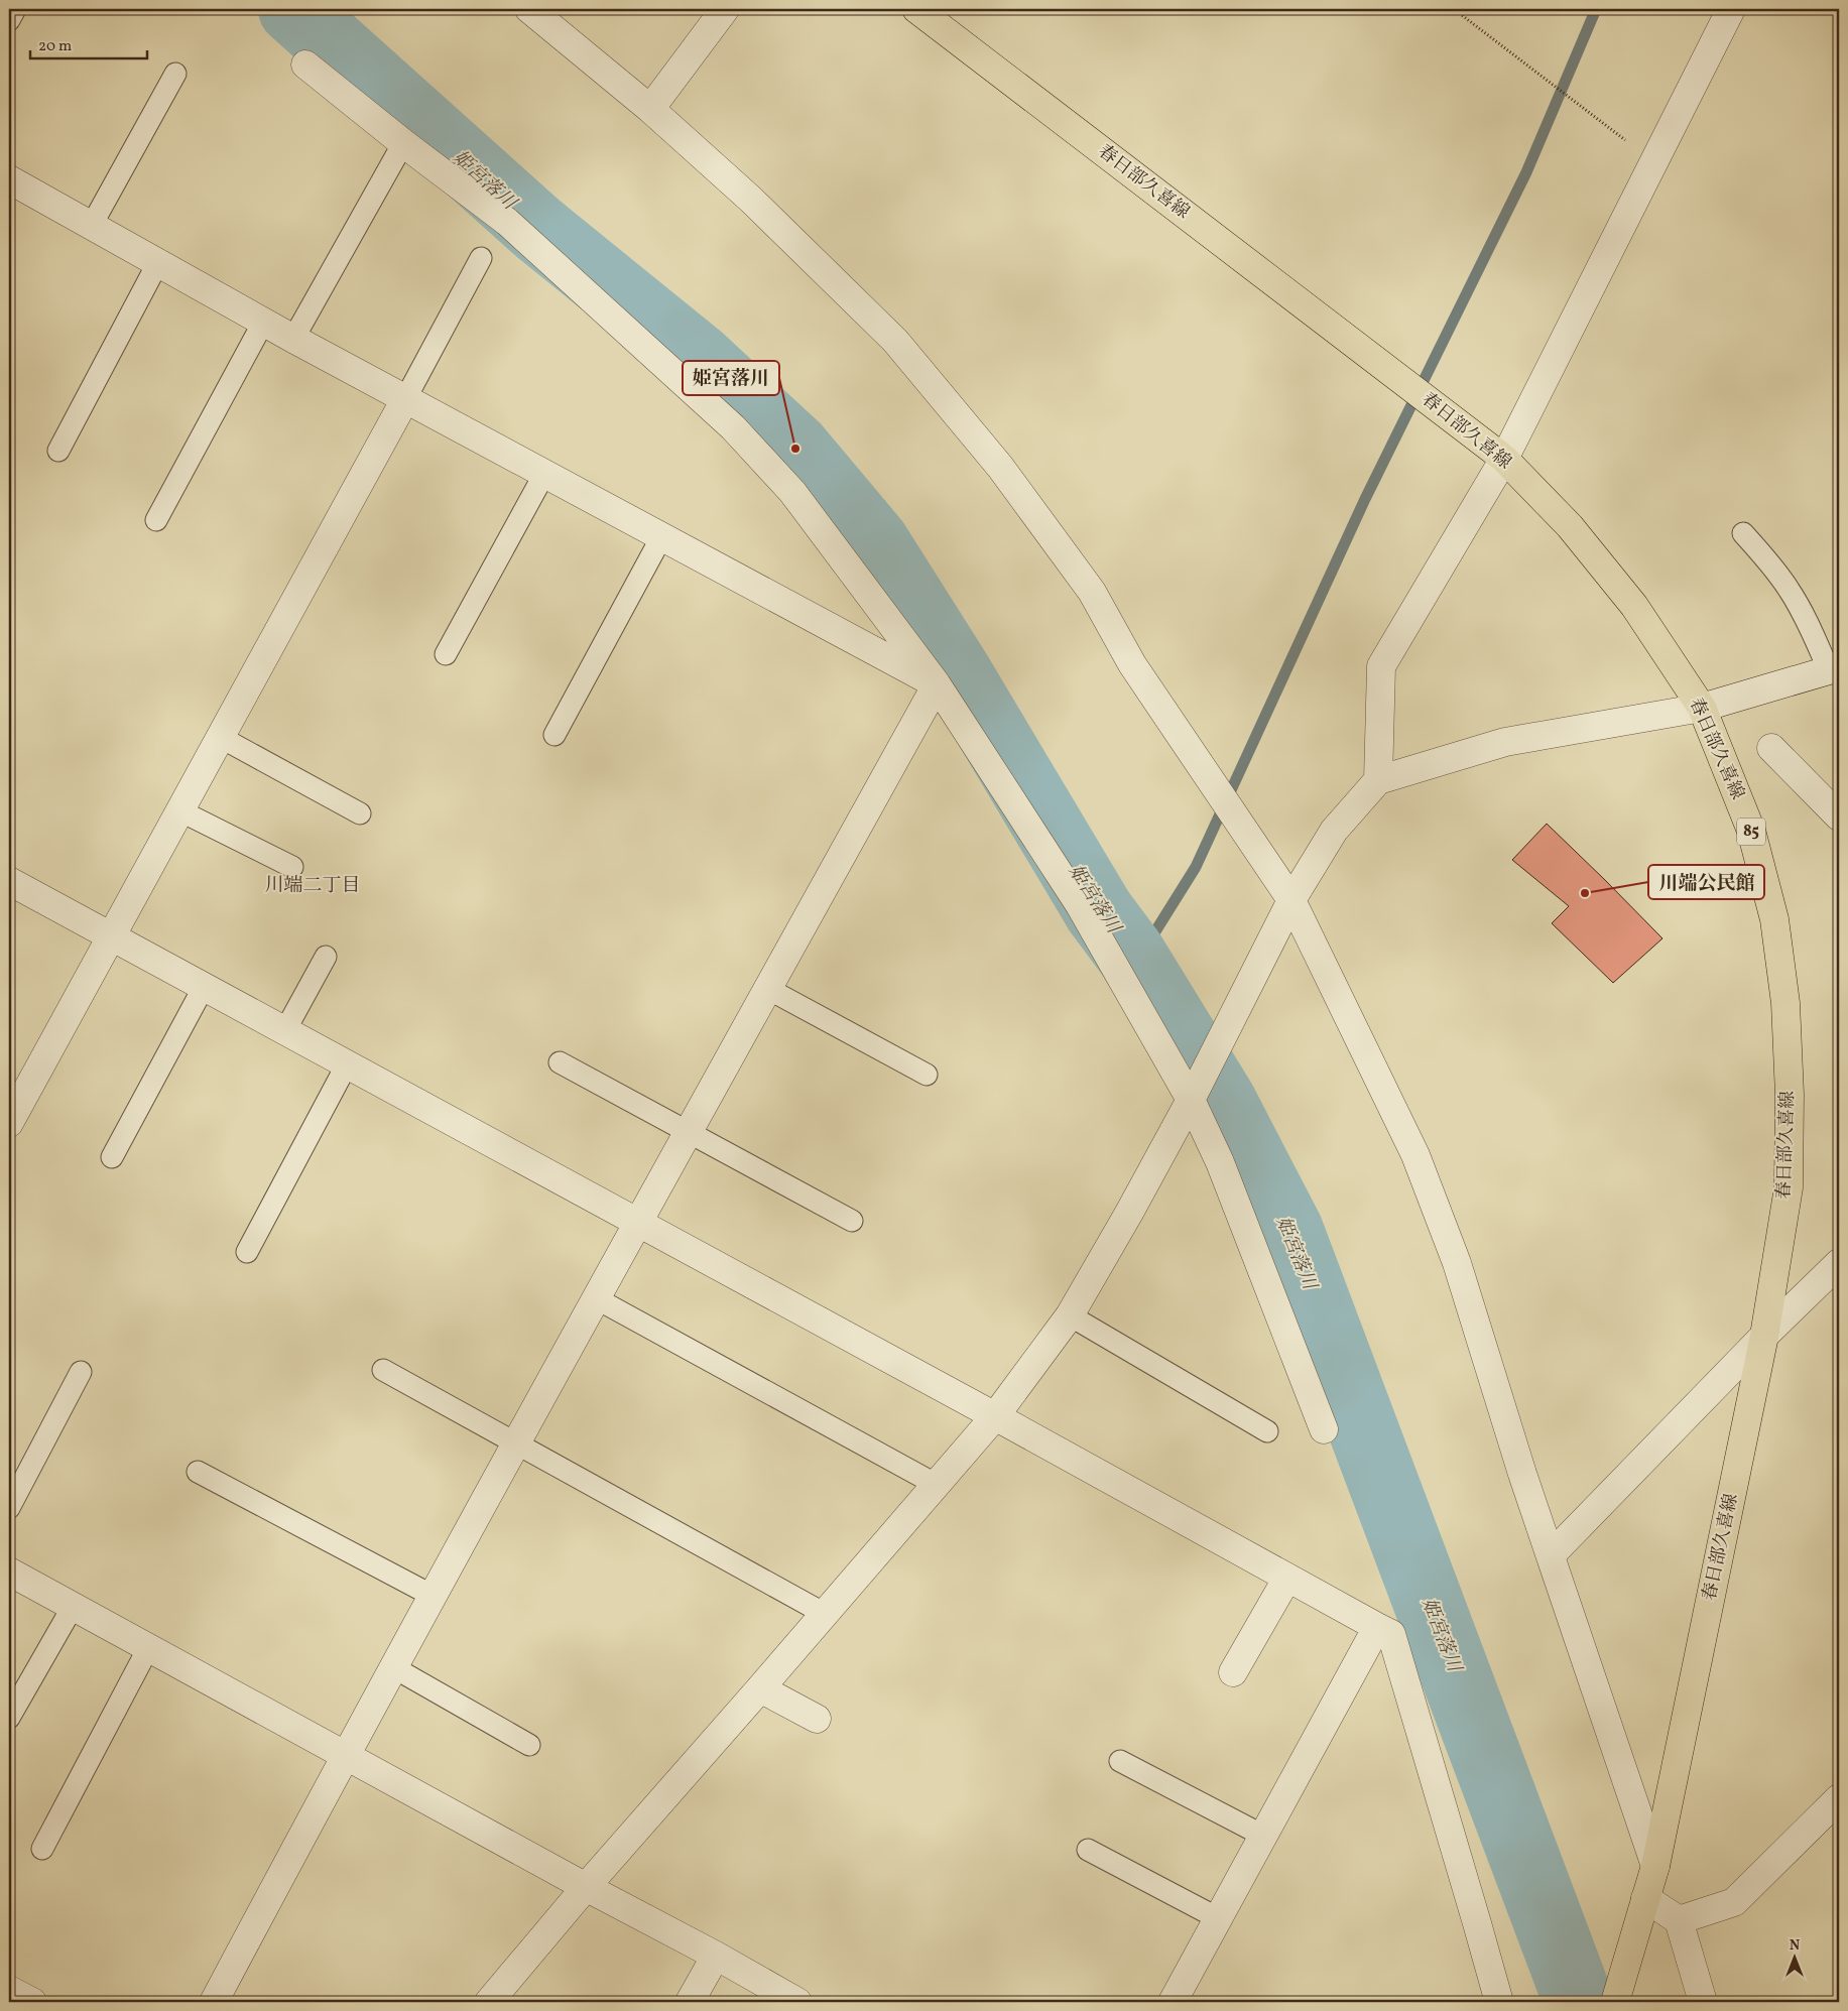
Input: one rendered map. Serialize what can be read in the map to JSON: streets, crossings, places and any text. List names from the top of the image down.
{
  "streets": {
    "main road": ["春日部久喜線", "85"]
  },
  "districts": ["川端二丁目"],
  "water": ["姫宮落川"],
  "places": ["姫宮落川", "川端公民館"],
  "scale_bar": "20 m",
  "north": "top"
}
